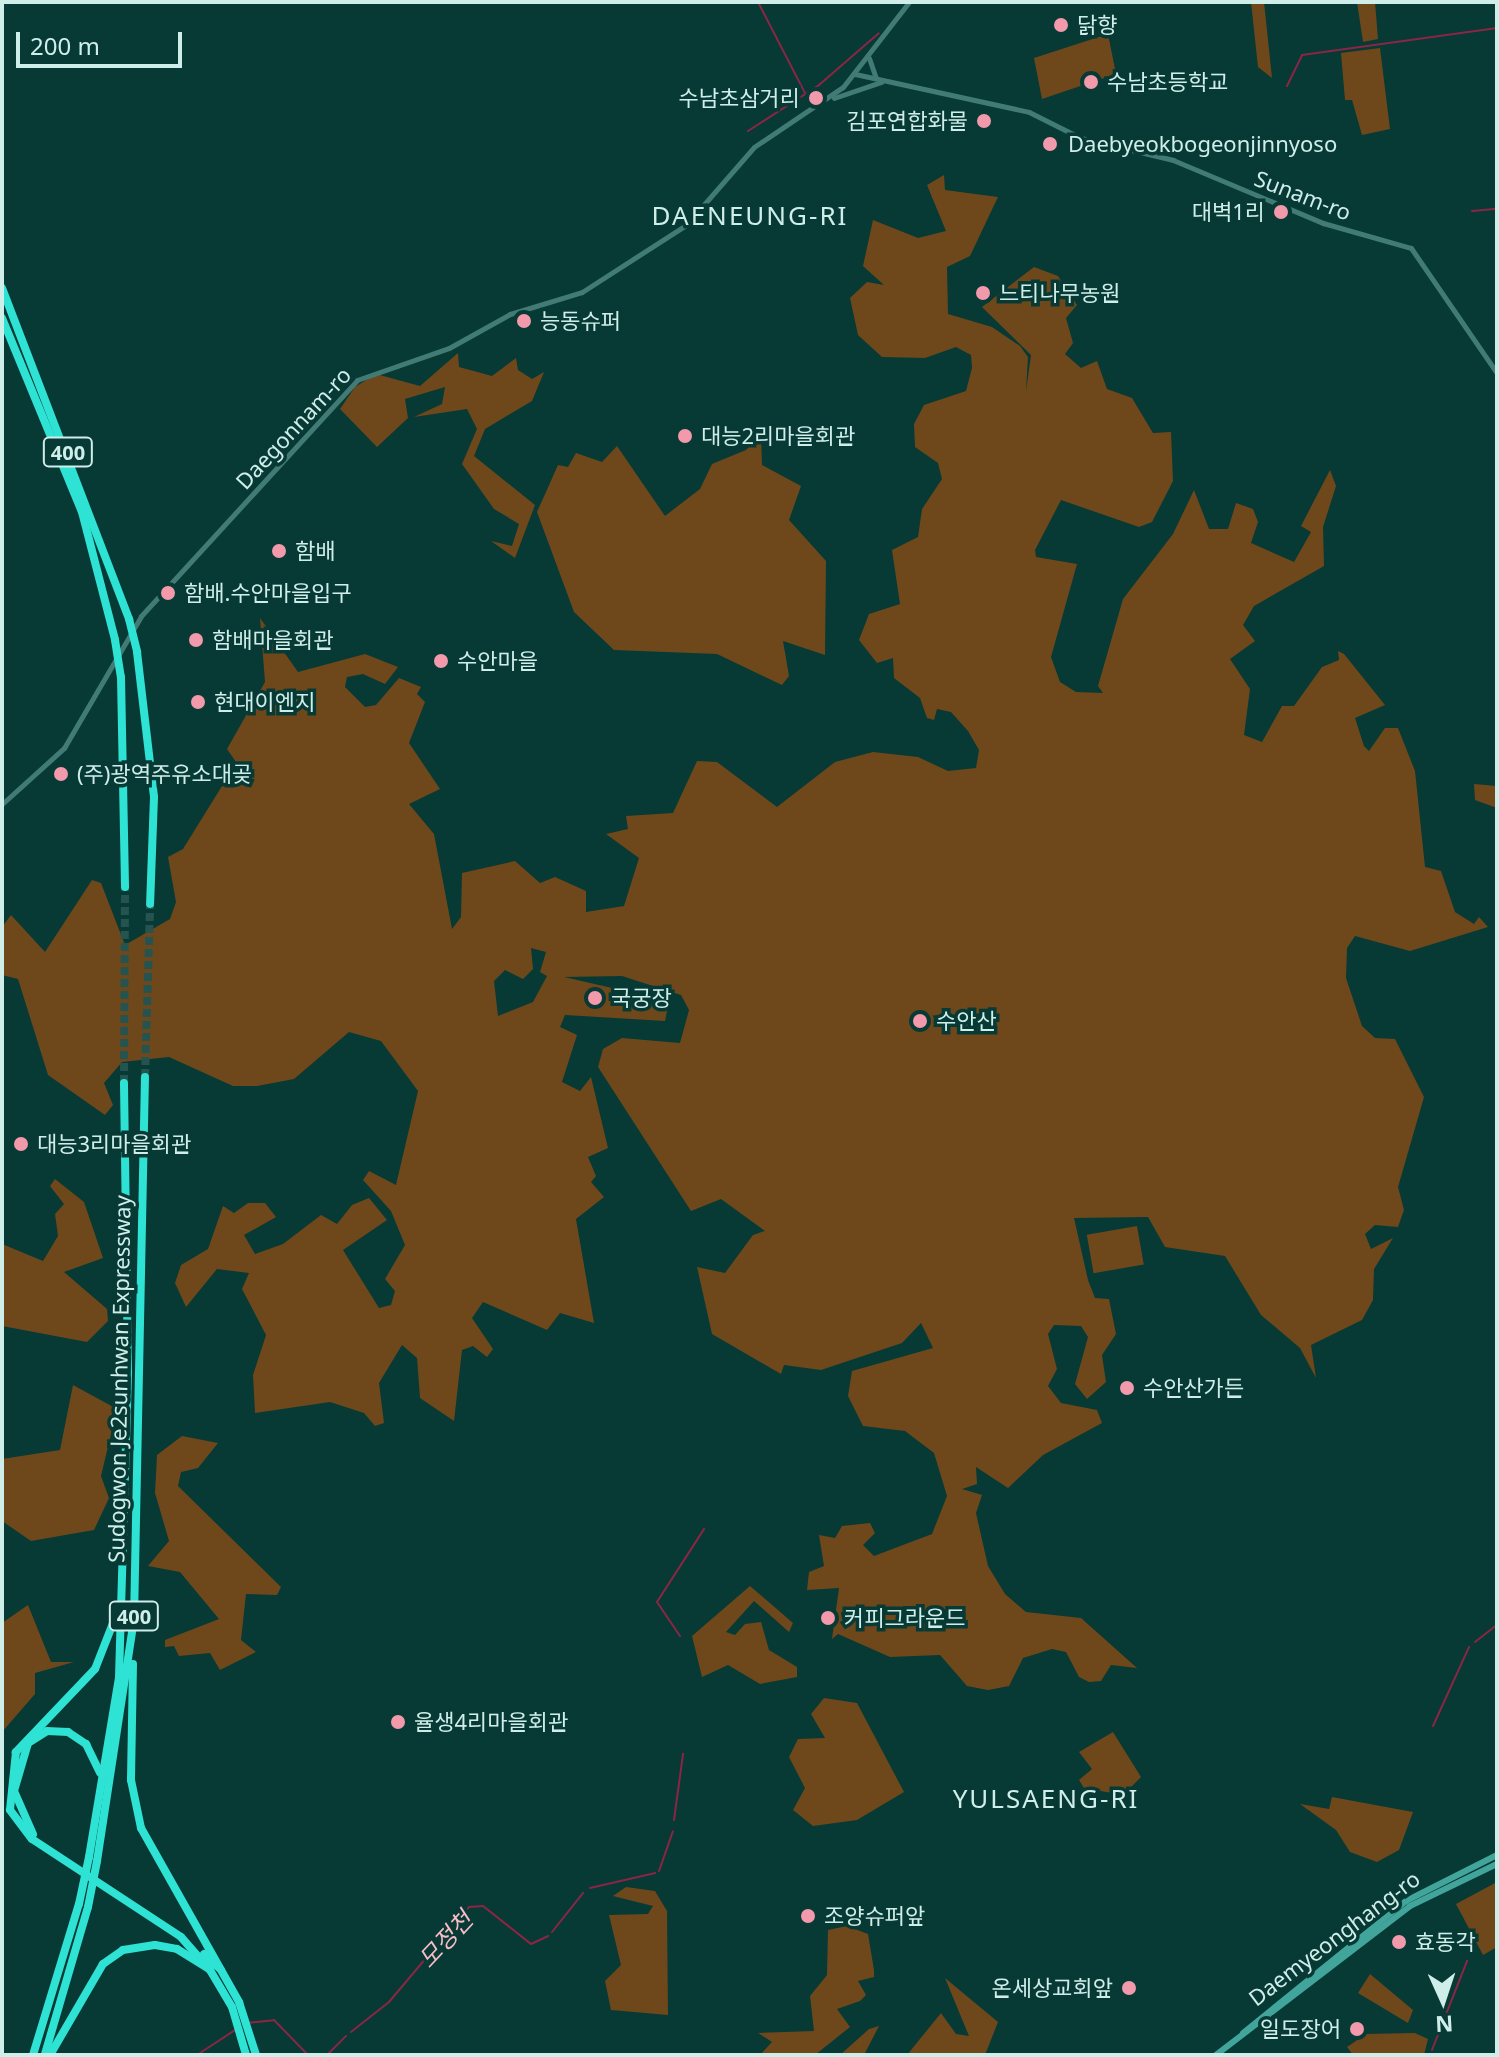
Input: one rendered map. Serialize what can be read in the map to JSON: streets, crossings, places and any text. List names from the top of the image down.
{
  "streets": {
    "highway": ["400", "Sudogwon Je2sunhwan Expressway"],
    "main road": ["Daemyeonghang-ro"],
    "street": ["Sunam-ro", "Daegonnam-ro"]
  },
  "crossings": [
    ["Sunam-ro", "Daegonnam-ro"]
  ],
  "districts": ["DAENEUNG-RI", "YULSAENG-RI"],
  "water": ["모정천"],
  "places": [
    "닭향",
    "수남초등학교",
    "수남초삼거리",
    "김포연합화물",
    "Daebyeokbogeonjinnyoso",
    "대벽1리",
    "느티나무농원",
    "능동슈퍼",
    "대능2리마을회관",
    "함배",
    "함배.수안마을입구",
    "함배마을회관",
    "수안마을",
    "현대이엔지",
    "(주)광역주유소대곶",
    "국궁장",
    "수안산",
    "대능3리마을회관",
    "수안산가든",
    "커피그라운드",
    "율생4리마을회관",
    "조양슈퍼앞",
    "효동각",
    "온세상교회앞",
    "일도장어"
  ],
  "scale_bar": "200 m",
  "north": "bottom"
}
